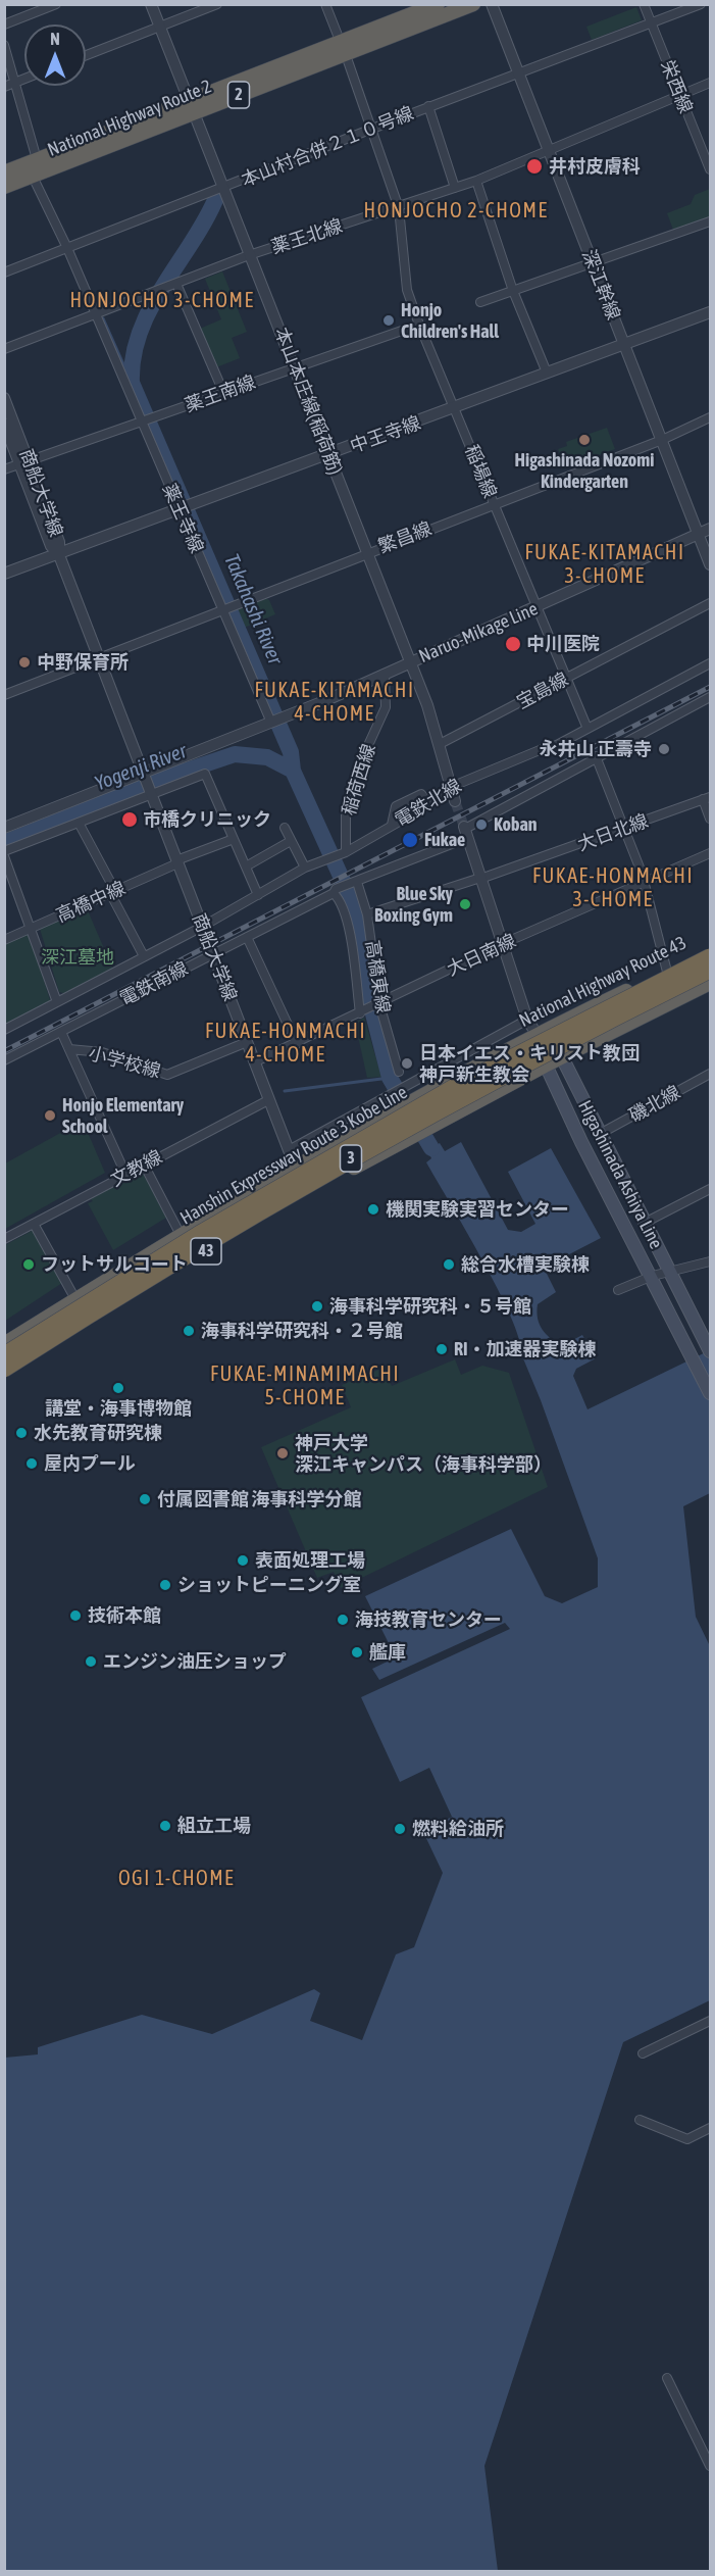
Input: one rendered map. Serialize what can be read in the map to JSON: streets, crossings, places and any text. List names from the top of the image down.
{
  "streets": {
    "highway": [
      "2",
      "National Highway Route 2",
      "National Highway Route 43",
      "Hanshin Expressway Route 3 Kobe Line",
      "3",
      "43"
    ],
    "main road": ["Higashinada Ashiya Line"],
    "street": [
      "栄西線",
      "本山村合併２１０号線",
      "薬王北線",
      "深江幹線",
      "薬王南線",
      "本山本庄線(稲荷筋)",
      "中王寺線",
      "稲場線",
      "商船大学線",
      "薬王寺線",
      "繁昌線",
      "Naruo-Mikage Line",
      "宝島線",
      "稲荷西線",
      "電鉄北線",
      "大日北線",
      "高橋中線",
      "大日南線",
      "高橋東線",
      "電鉄南線",
      "小学校線",
      "磯北線",
      "文教線"
    ]
  },
  "crossings": [
    ["栄西線", "本山村合併２１０号線"],
    ["栄西線", "薬王北線"],
    ["National Highway Route 2", "本山本庄線(稲荷筋)"],
    ["National Highway Route 2", "稲場線"],
    ["National Highway Route 2", "薬王寺線"],
    ["本山村合併２１０号線", "深江幹線"],
    ["本山村合併２１０号線", "本山本庄線(稲荷筋)"],
    ["本山村合併２１０号線", "稲場線"],
    ["本山村合併２１０号線", "薬王寺線"],
    ["薬王北線", "深江幹線"],
    ["薬王北線", "本山本庄線(稲荷筋)"],
    ["薬王北線", "稲場線"],
    ["薬王北線", "薬王寺線"],
    ["深江幹線", "中王寺線"],
    ["深江幹線", "繁昌線"],
    ["深江幹線", "Naruo-Mikage Line"],
    ["薬王南線", "本山本庄線(稲荷筋)"],
    ["薬王南線", "稲場線"],
    ["薬王南線", "商船大学線"],
    ["薬王南線", "薬王寺線"],
    ["本山本庄線(稲荷筋)", "中王寺線"],
    ["本山本庄線(稲荷筋)", "繁昌線"],
    ["本山本庄線(稲荷筋)", "Naruo-Mikage Line"],
    ["本山本庄線(稲荷筋)", "宝島線"],
    ["本山本庄線(稲荷筋)", "電鉄北線"],
    ["中王寺線", "稲場線"],
    ["中王寺線", "商船大学線"],
    ["中王寺線", "薬王寺線"],
    ["稲場線", "繁昌線"],
    ["稲場線", "Naruo-Mikage Line"],
    ["稲場線", "宝島線"],
    ["稲場線", "電鉄北線"],
    ["商船大学線", "繁昌線"],
    ["商船大学線", "Naruo-Mikage Line"],
    ["商船大学線", "高橋中線"],
    ["商船大学線", "大日南線"],
    ["商船大学線", "National Highway Route 43"],
    ["商船大学線", "電鉄南線"],
    ["商船大学線", "小学校線"],
    ["商船大学線", "文教線"],
    ["商船大学線", "43"],
    ["薬王寺線", "繁昌線"],
    ["薬王寺線", "Naruo-Mikage Line"],
    ["Naruo-Mikage Line", "稲荷西線"],
    ["稲荷西線", "電鉄北線"],
    ["大日北線", "高橋東線"],
    ["大日南線", "高橋東線"],
    ["高橋東線", "電鉄南線"],
    ["National Highway Route 43", "Higashinada Ashiya Line"],
    ["磯北線", "Higashinada Ashiya Line"],
    ["Higashinada Ashiya Line", "43"]
  ],
  "districts": [
    "HONJOCHO 2-CHOME",
    "HONJOCHO 3-CHOME",
    "FUKAE-KITAMACHI 3-CHOME",
    "FUKAE-KITAMACHI 4-CHOME",
    "FUKAE-HONMACHI 3-CHOME",
    "FUKAE-HONMACHI 4-CHOME",
    "FUKAE-MINAMIMACHI 5-CHOME",
    "OGI 1-CHOME"
  ],
  "water": ["Takahashi River", "Yogenji River"],
  "parks": ["深江墓地"],
  "places": [
    "井村皮膚科",
    "Honjo Children's Hall",
    "Higashinada Nozomi Kindergarten",
    "中川医院",
    "中野保育所",
    "永井山 正壽寺",
    "市橋クリニック",
    "Koban",
    "Fukae",
    "Blue Sky Boxing Gym",
    "日本イエス・キリスト教団 神戸新生教会",
    "Honjo Elementary School",
    "機関実験実習センター",
    "フットサルコート",
    "総合水槽実験棟",
    "海事科学研究科・５号館",
    "海事科学研究科・２号館",
    "RI・加速器実験棟",
    "講堂・海事博物館",
    "水先教育研究棟",
    "神戸大学 深江キャンパス（海事科学部）",
    "屋内プール",
    "付属図書館 海事科学分館",
    "表面処理工場",
    "ショットピーニング室",
    "技術本館",
    "海技教育センター",
    "艦庫",
    "エンジン油圧ショップ",
    "組立工場",
    "燃料給油所"
  ],
  "north": "top"
}
